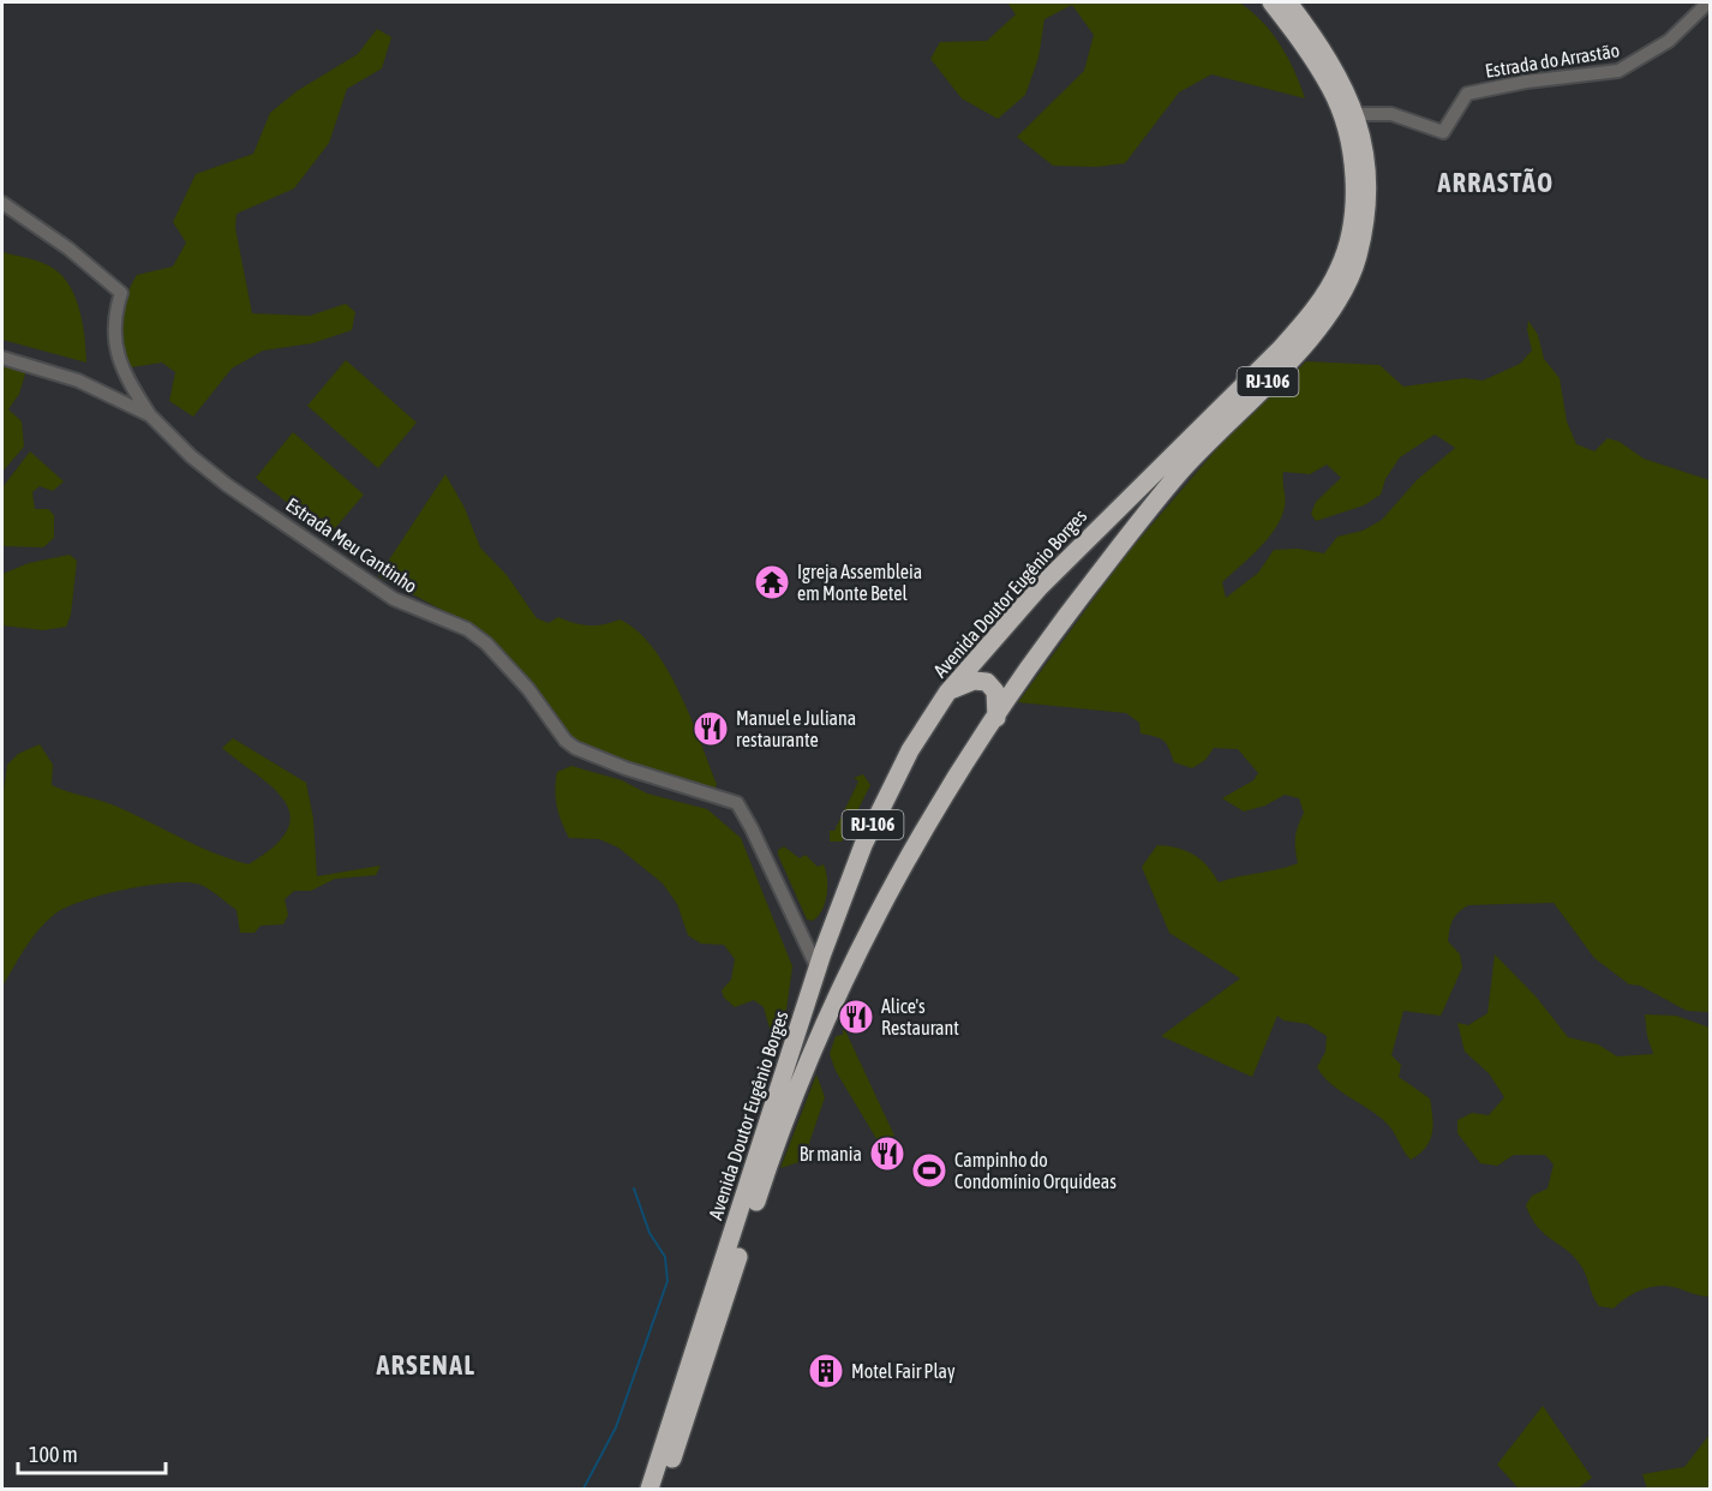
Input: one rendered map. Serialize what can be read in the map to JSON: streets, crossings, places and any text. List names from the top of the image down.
{
  "streets": {
    "highway": ["RJ-106", "Avenida Doutor Eugênio Borges"],
    "street": ["Estrada do Arrastão", "Estrada Meu Cantinho"]
  },
  "crossings": [
    ["Estrada do Arrastão", "Avenida Doutor Eugênio Borges"],
    ["Estrada Meu Cantinho", "Avenida Doutor Eugênio Borges"]
  ],
  "districts": ["ARRASTÃO", "ARSENAL"],
  "places": {
    "temple": ["Igreja Assembleia em Monte Betel"],
    "restaurant": ["Manuel e Juliana restaurante", "Alice's Restaurant", "Br mania"],
    "sports": ["Campinho do Condomínio Orquideas"],
    "building": ["Motel Fair Play"]
  },
  "scale_bar": "100 m"
}
